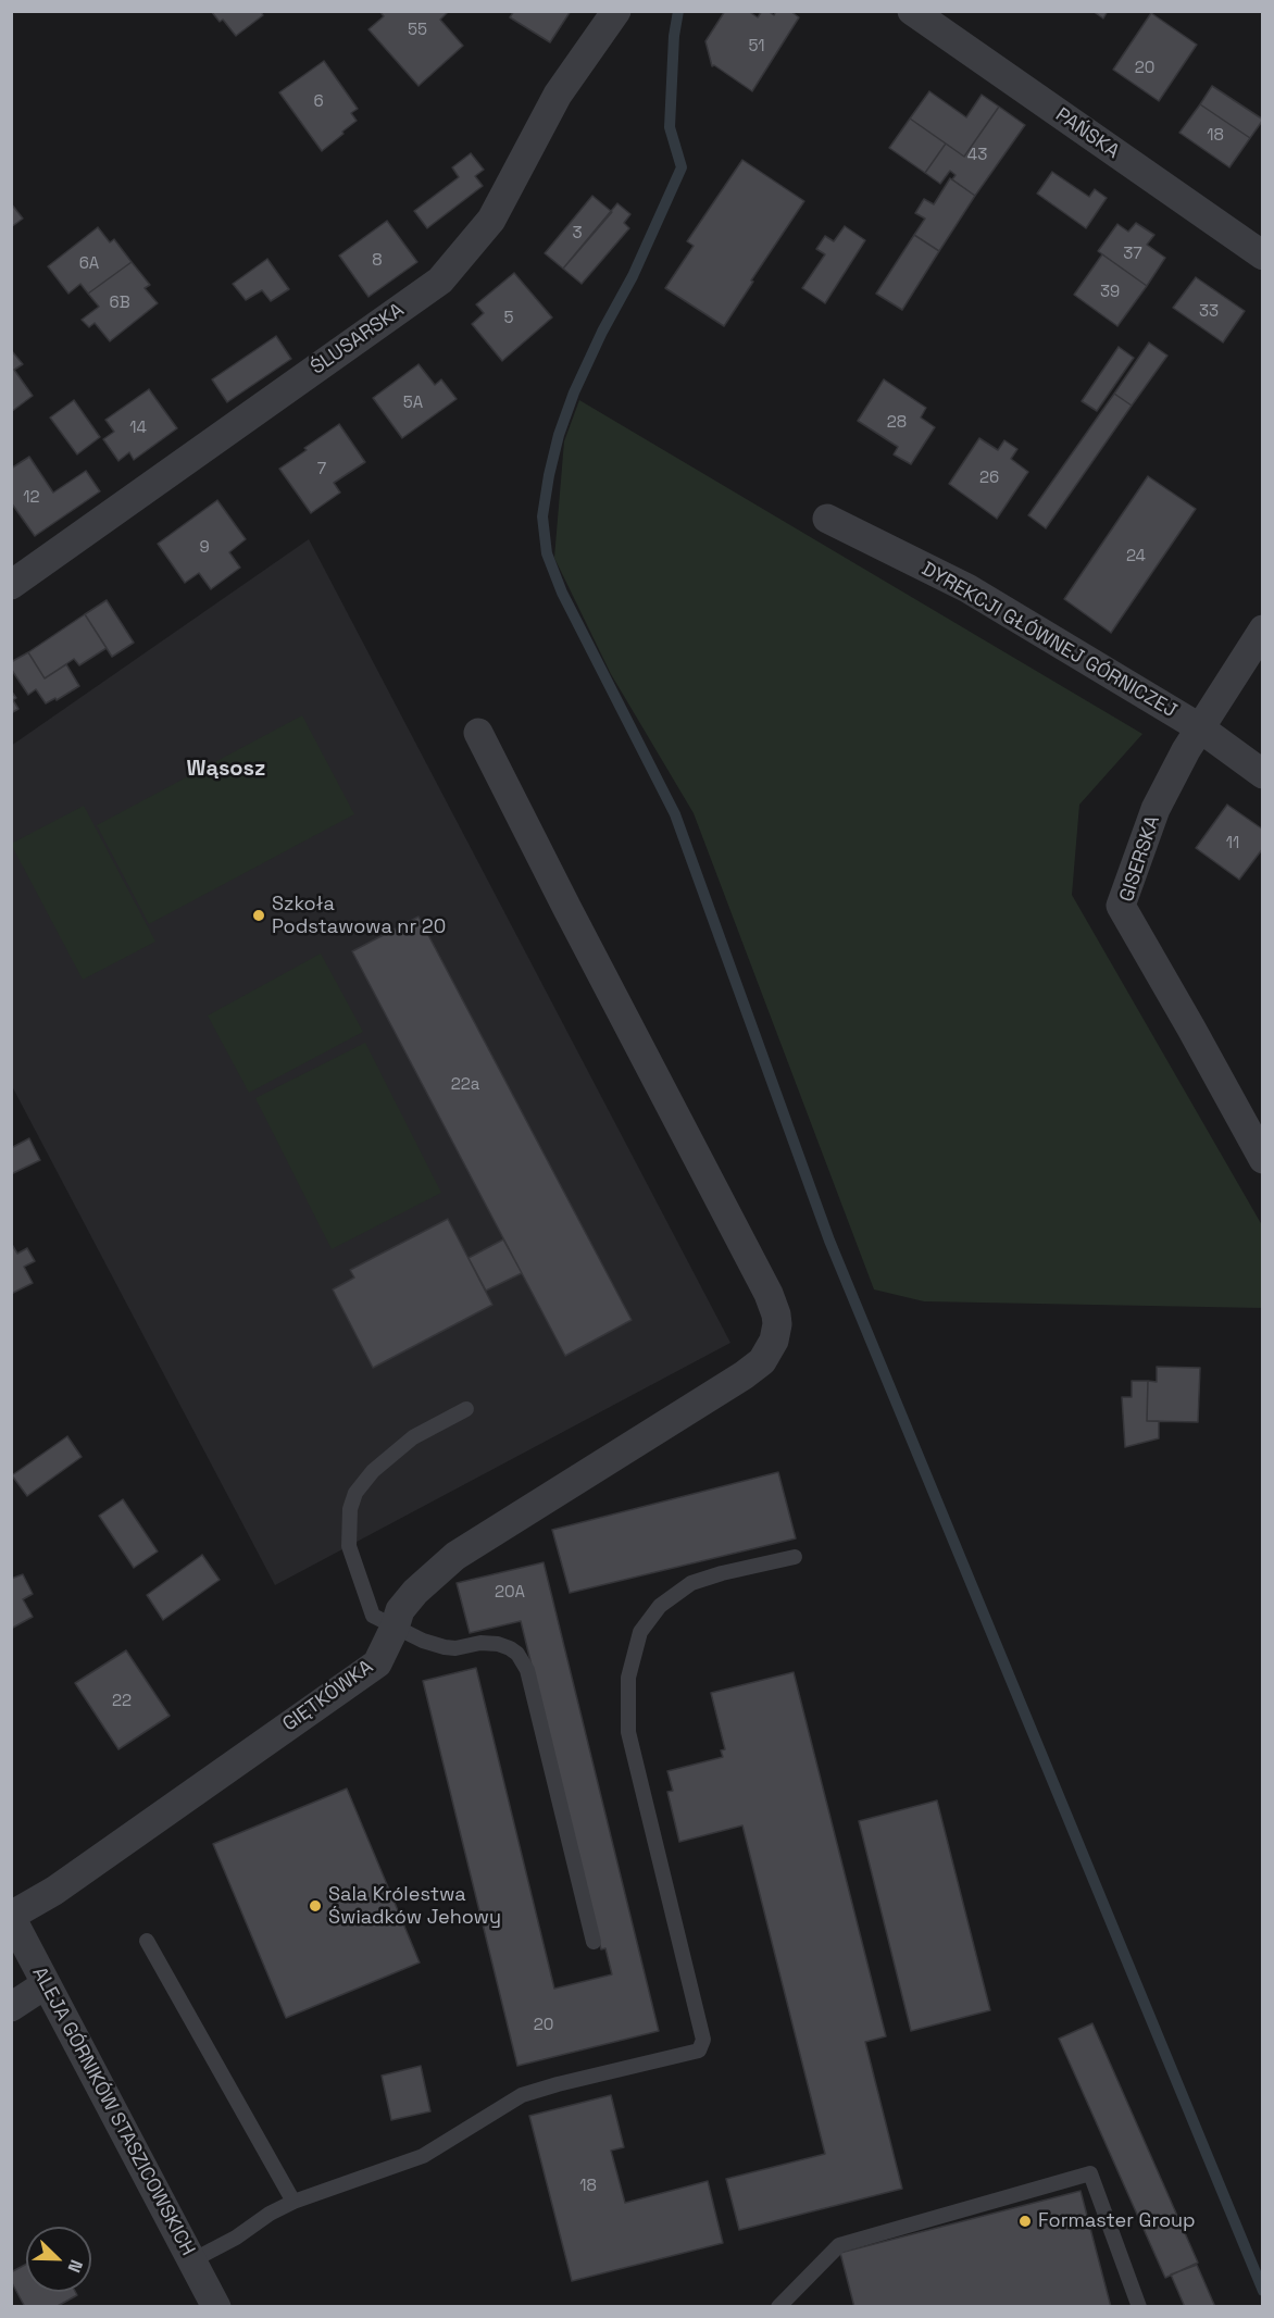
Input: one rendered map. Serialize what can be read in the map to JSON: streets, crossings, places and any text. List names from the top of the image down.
{
  "streets": {
    "street": [
      "PAŃSKA",
      "ŚLUSARSKA",
      "DYREKCJI GŁÓWNEJ GÓRNICZEJ",
      "GISERSKA",
      "GIĘTKÓWKA",
      "ALEJA GÓRNIKÓW STASZICOWSKICH"
    ]
  },
  "crossings": [
    ["DYREKCJI GŁÓWNEJ GÓRNICZEJ", "GISERSKA"],
    ["GIĘTKÓWKA", "ALEJA GÓRNIKÓW STASZICOWSKICH"]
  ],
  "districts": ["Wąsosz"],
  "places": ["Szkoła Podstawowa nr 20", "Sala Królestwa Świadków Jehowy", "Formaster Group"],
  "house_numbers": [
    "55",
    "51",
    "20",
    "6",
    "18",
    "43",
    "3",
    "37",
    "8",
    "6A",
    "39",
    "6B",
    "33",
    "5",
    "5A",
    "28",
    "14",
    "7",
    "26",
    "12",
    "9",
    "24",
    "11",
    "22a",
    "20A",
    "22",
    "20",
    "18"
  ],
  "north": "bottom right"
}
